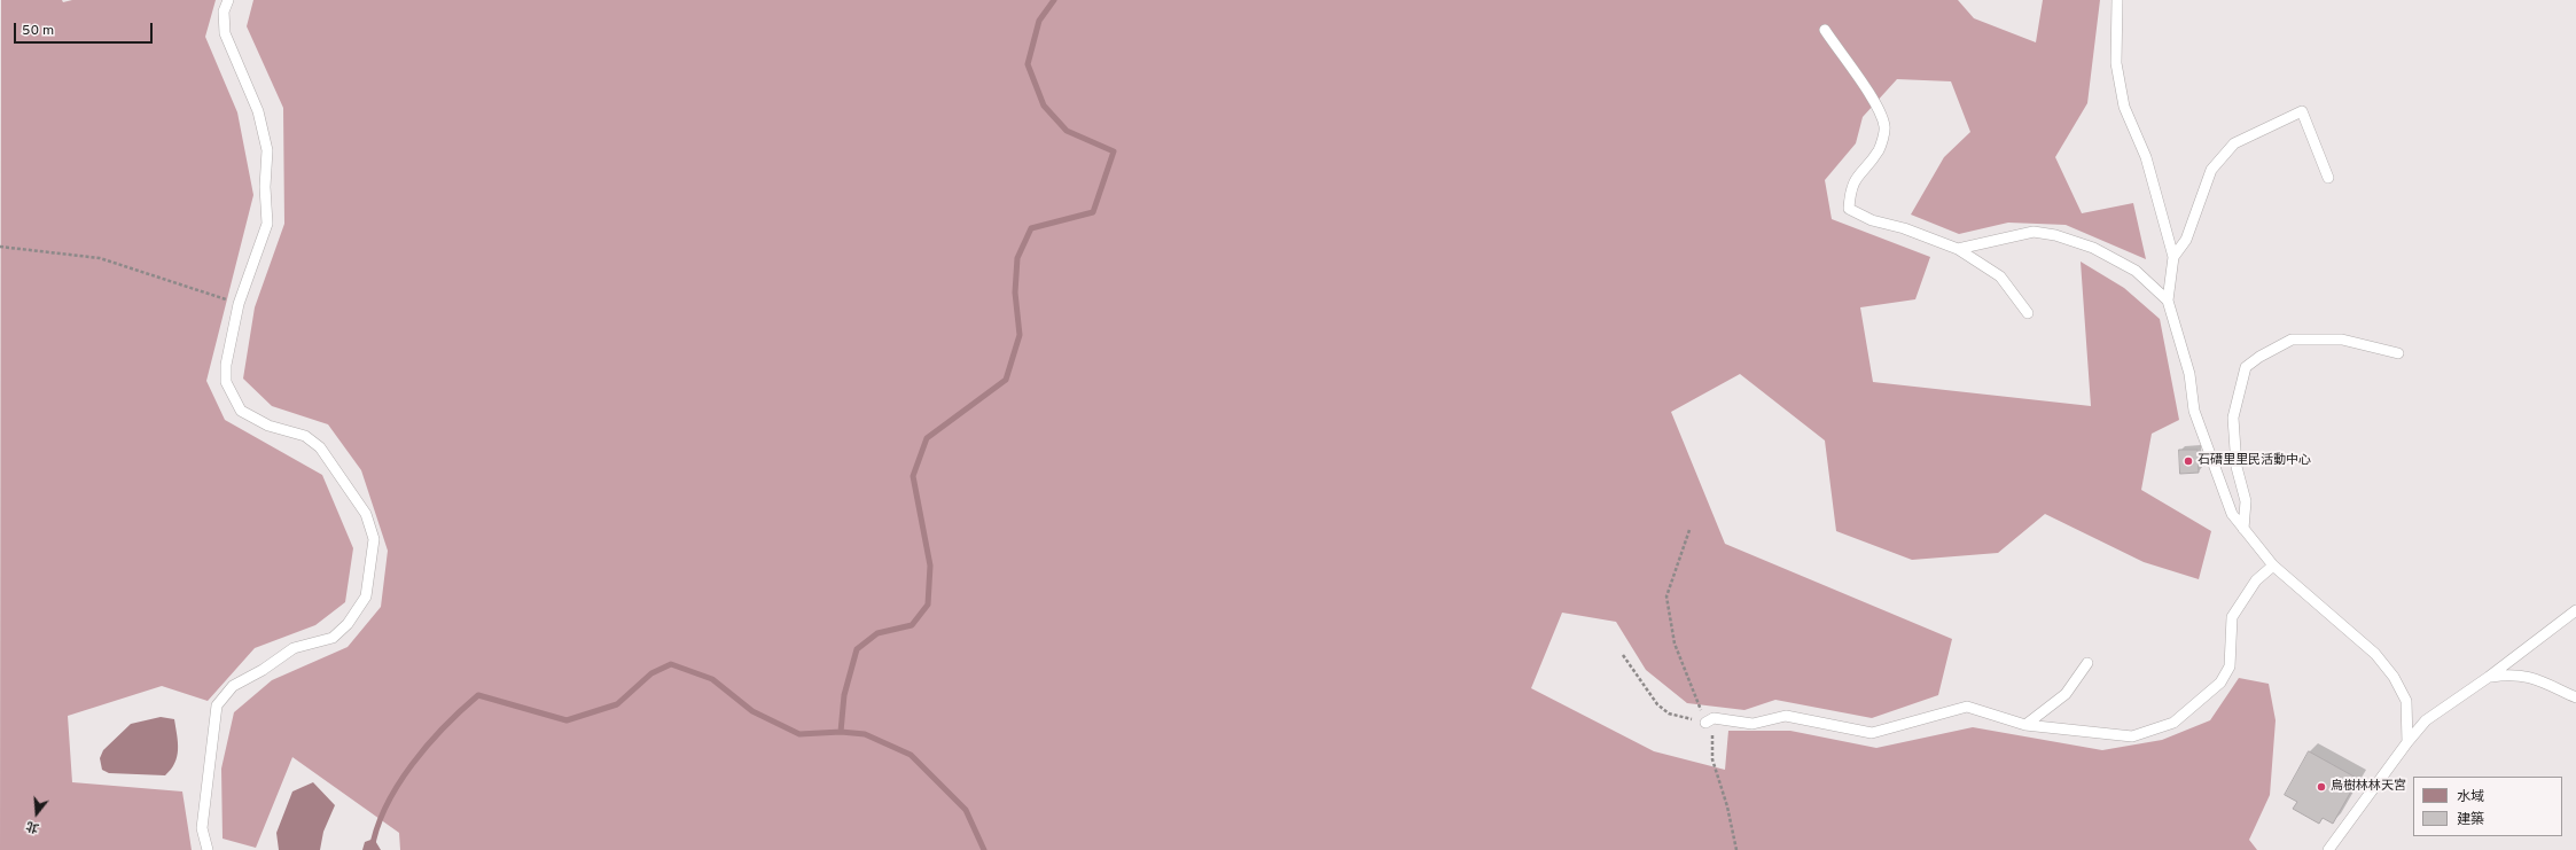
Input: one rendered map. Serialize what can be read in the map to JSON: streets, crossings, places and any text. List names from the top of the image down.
{
  "places": ["石𥕢里里民活動中心", "烏樹林林天宮"],
  "legend": ["水域", "建築"],
  "scale_bar": "50 m",
  "north": "bottom"
}
